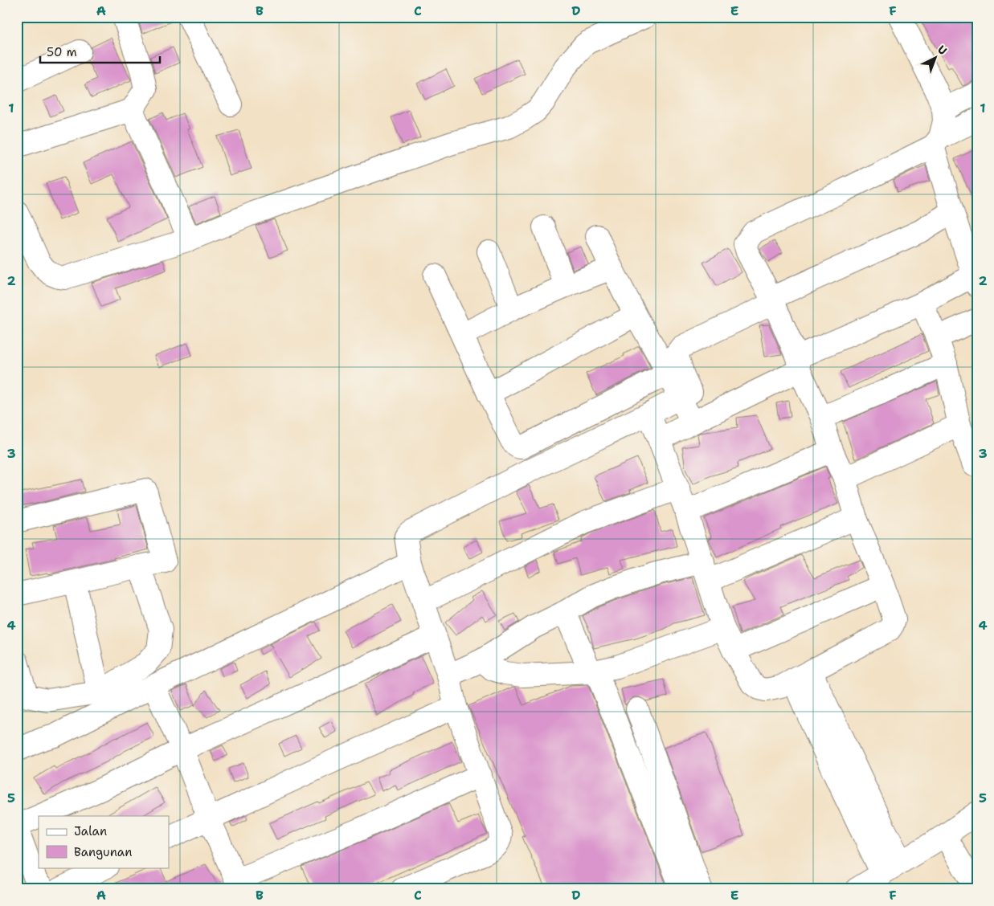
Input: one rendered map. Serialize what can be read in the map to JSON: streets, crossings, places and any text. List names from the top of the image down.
{
  "legend": ["Jalan", "Bangunan"],
  "scale_bar": "50 m",
  "north": "top right",
  "grid": {
    "columns": [
      "A",
      "B",
      "C",
      "D",
      "E",
      "F"
    ],
    "rows": [
      "1",
      "2",
      "3",
      "4",
      "5"
    ]
  }
}
